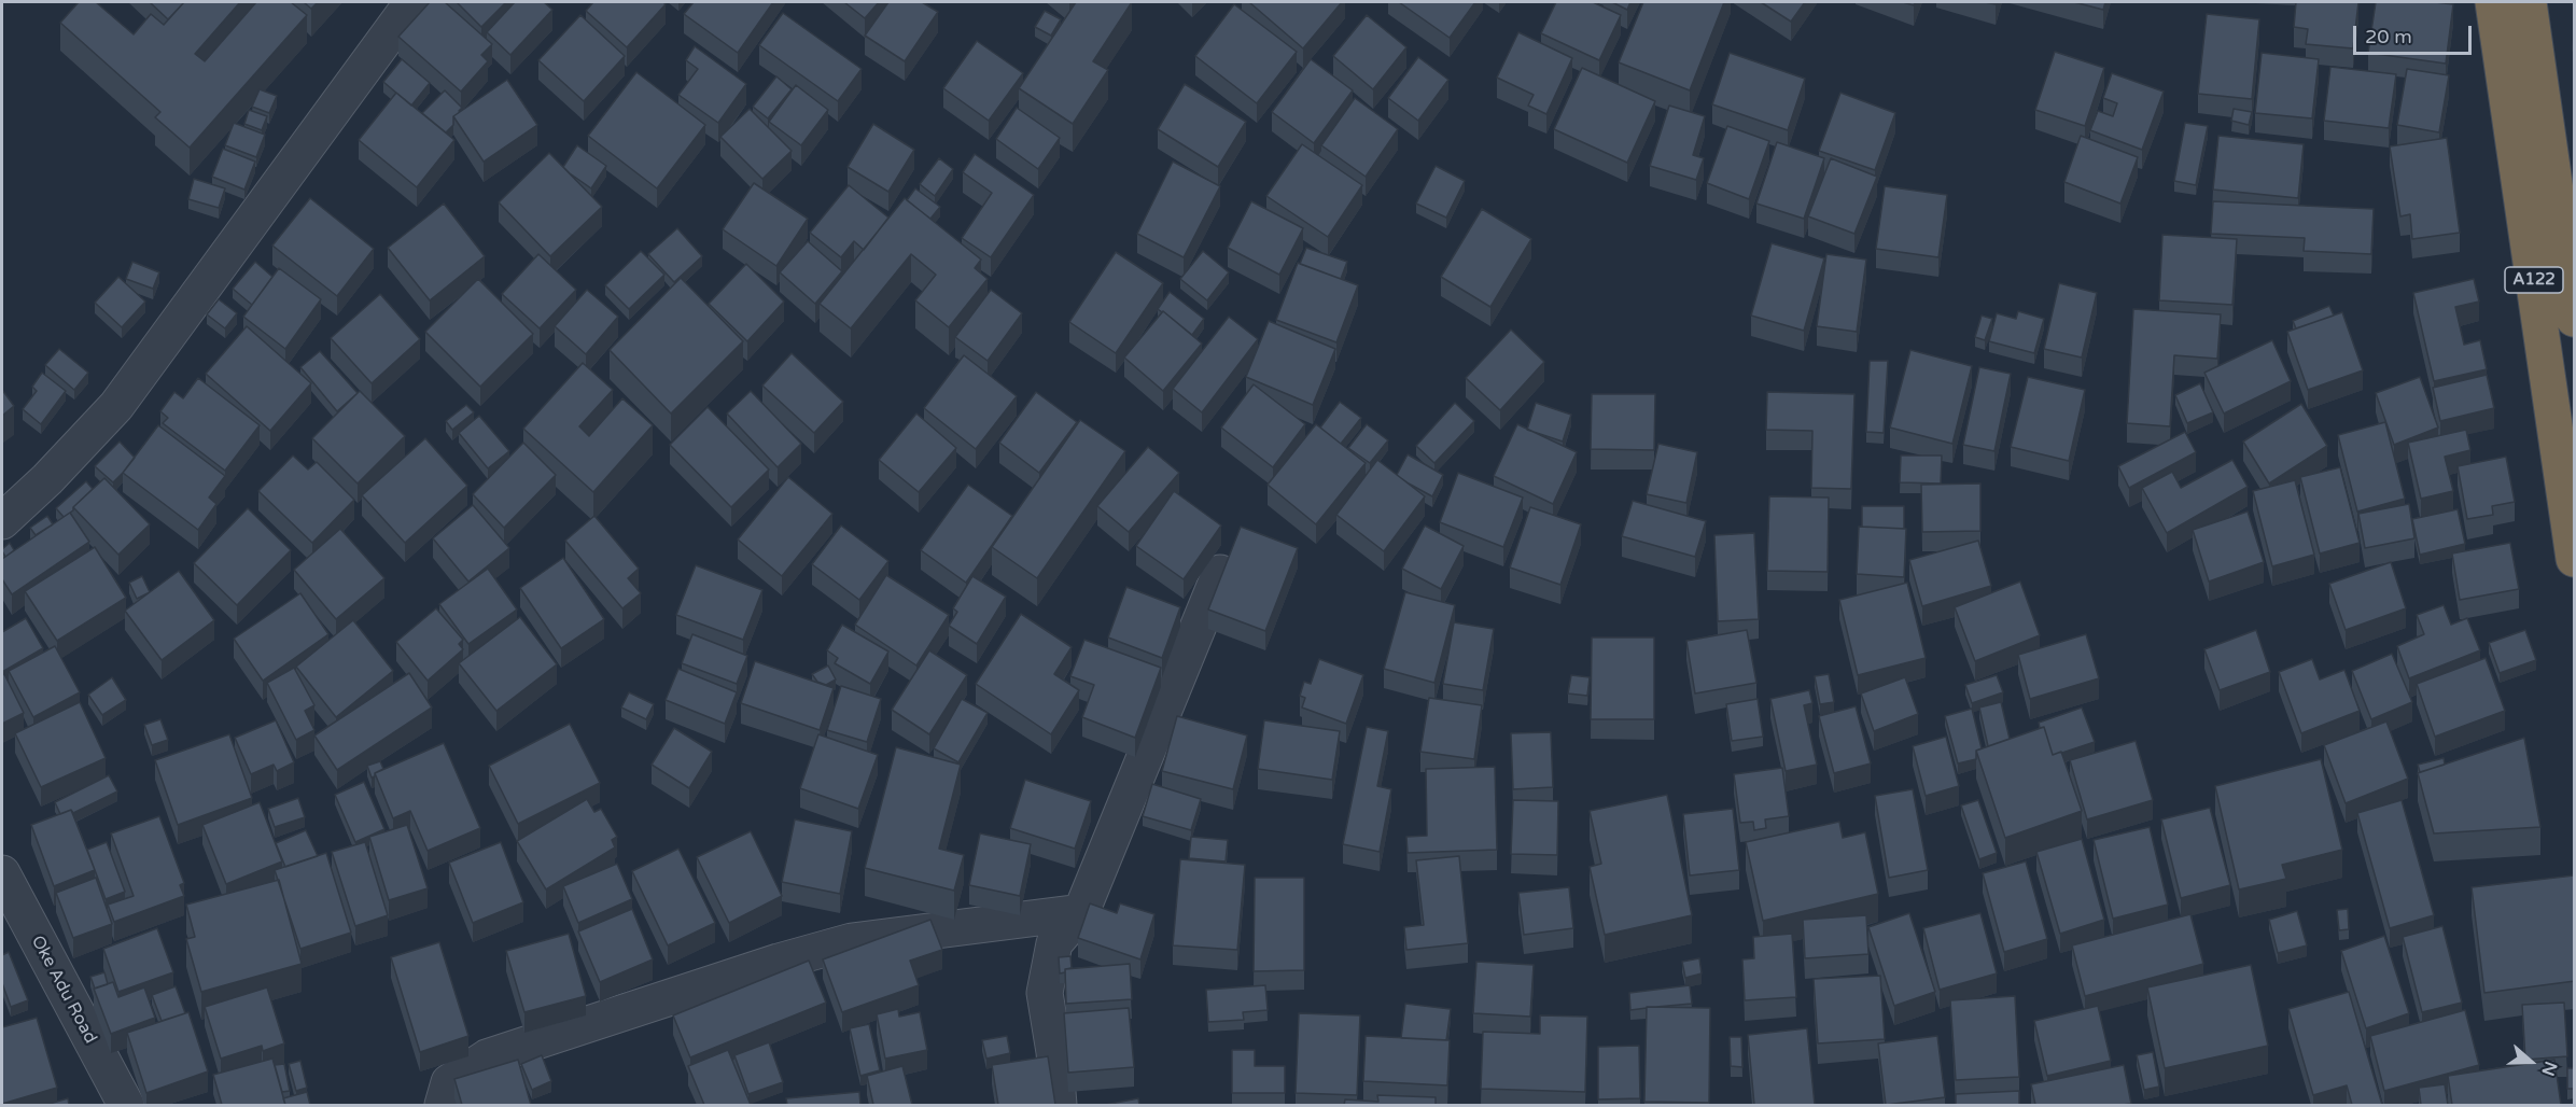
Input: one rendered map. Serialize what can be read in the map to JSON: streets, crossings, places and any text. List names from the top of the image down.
{
  "streets": {
    "highway": ["A122"],
    "street": ["Oke Adu Road"]
  },
  "scale_bar": "20 m",
  "north": "right"
}
